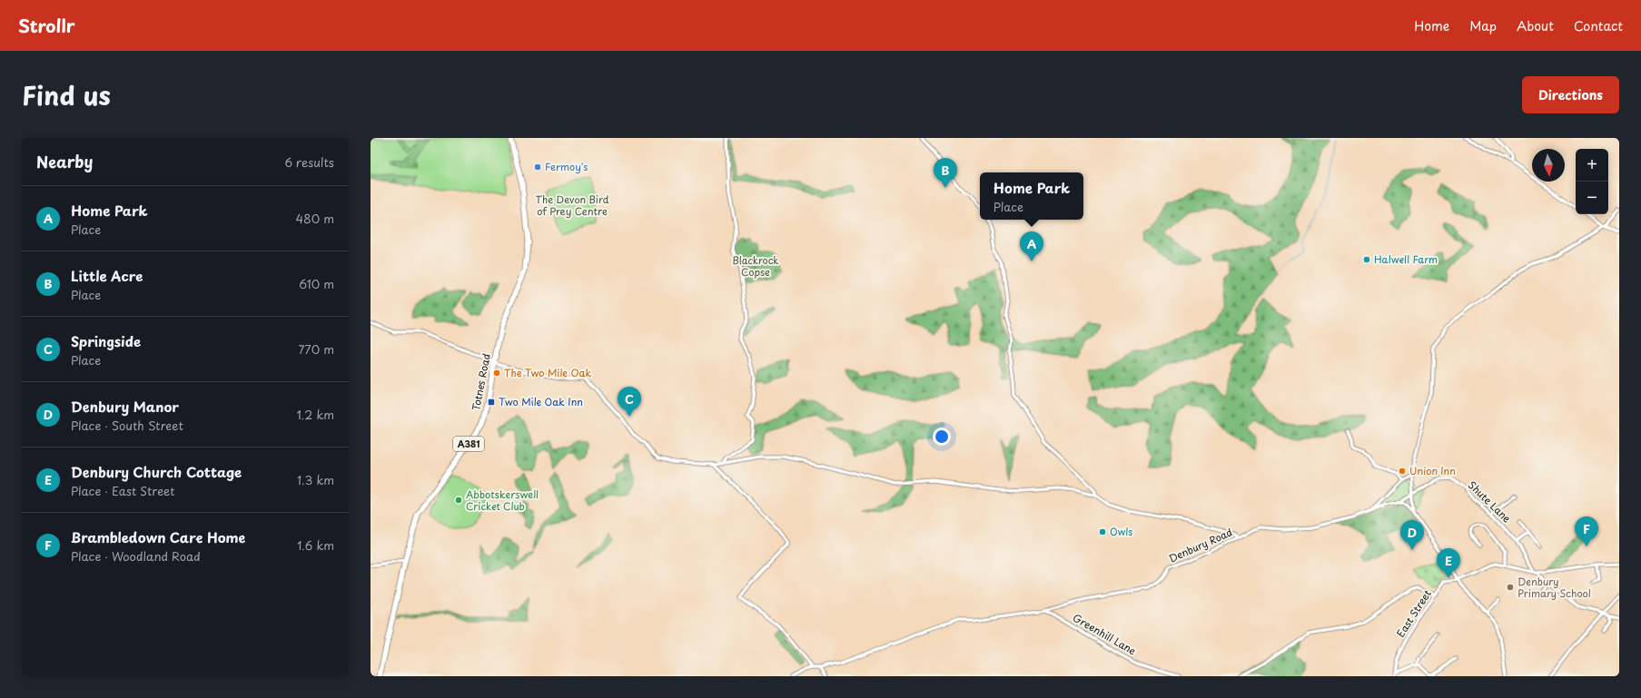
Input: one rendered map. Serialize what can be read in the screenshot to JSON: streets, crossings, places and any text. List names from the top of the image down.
{
  "streets": {
    "main road": ["Totnes Road", "A381"],
    "street": [
      "Shute Lane",
      "Denbury Road",
      "East Street",
      "Greenhill Lane"
    ]
  },
  "crossings": [
    ["Shute Lane", "Denbury Road"],
    ["Shute Lane", "East Street"],
    ["Denbury Road", "Greenhill Lane"]
  ],
  "parks": ["The Devon Bird of Prey Centre", "Blackrock Copse"],
  "places": {
    "other": [
      "Fermoy's",
      "Halwell Farm",
      "The Two Mile Oak",
      "Union Inn",
      "Abbotskerswell Cricket Club",
      "Owls",
      "Denbury Primary School"
    ],
    "transit": ["Two Mile Oak Inn"]
  },
  "north": "bottom",
  "page": {
    "header": "Strollr",
    "nav": [
      "Home",
      "Map",
      "About",
      "Contact"
    ],
    "title": "Find us",
    "buttons": "Directions",
    "heading": ["Nearby", "6 results"],
    "map_buttons": ["+", "−"],
    "pins": [
      "B",
      "A",
      "C",
      "F",
      "D",
      "E"
    ],
    "popup": ["Home Park", "Place"],
    "list": [
      {
        "mark": "A",
        "name": "Home Park",
        "note": "Place",
        "value": "480 m"
      },
      {
        "mark": "B",
        "name": "Little Acre",
        "note": "Place",
        "value": "610 m"
      },
      {
        "mark": "C",
        "name": "Springside",
        "note": "Place",
        "value": "770 m"
      },
      {
        "mark": "D",
        "name": "Denbury Manor",
        "note": "Place · South Street",
        "value": "1.2 km"
      },
      {
        "mark": "E",
        "name": "Denbury Church Cottage",
        "note": "Place · East Street",
        "value": "1.3 km"
      },
      {
        "mark": "F",
        "name": "Brambledown Care Home",
        "note": "Place · Woodland Road",
        "value": "1.6 km"
      }
    ]
  }
}
